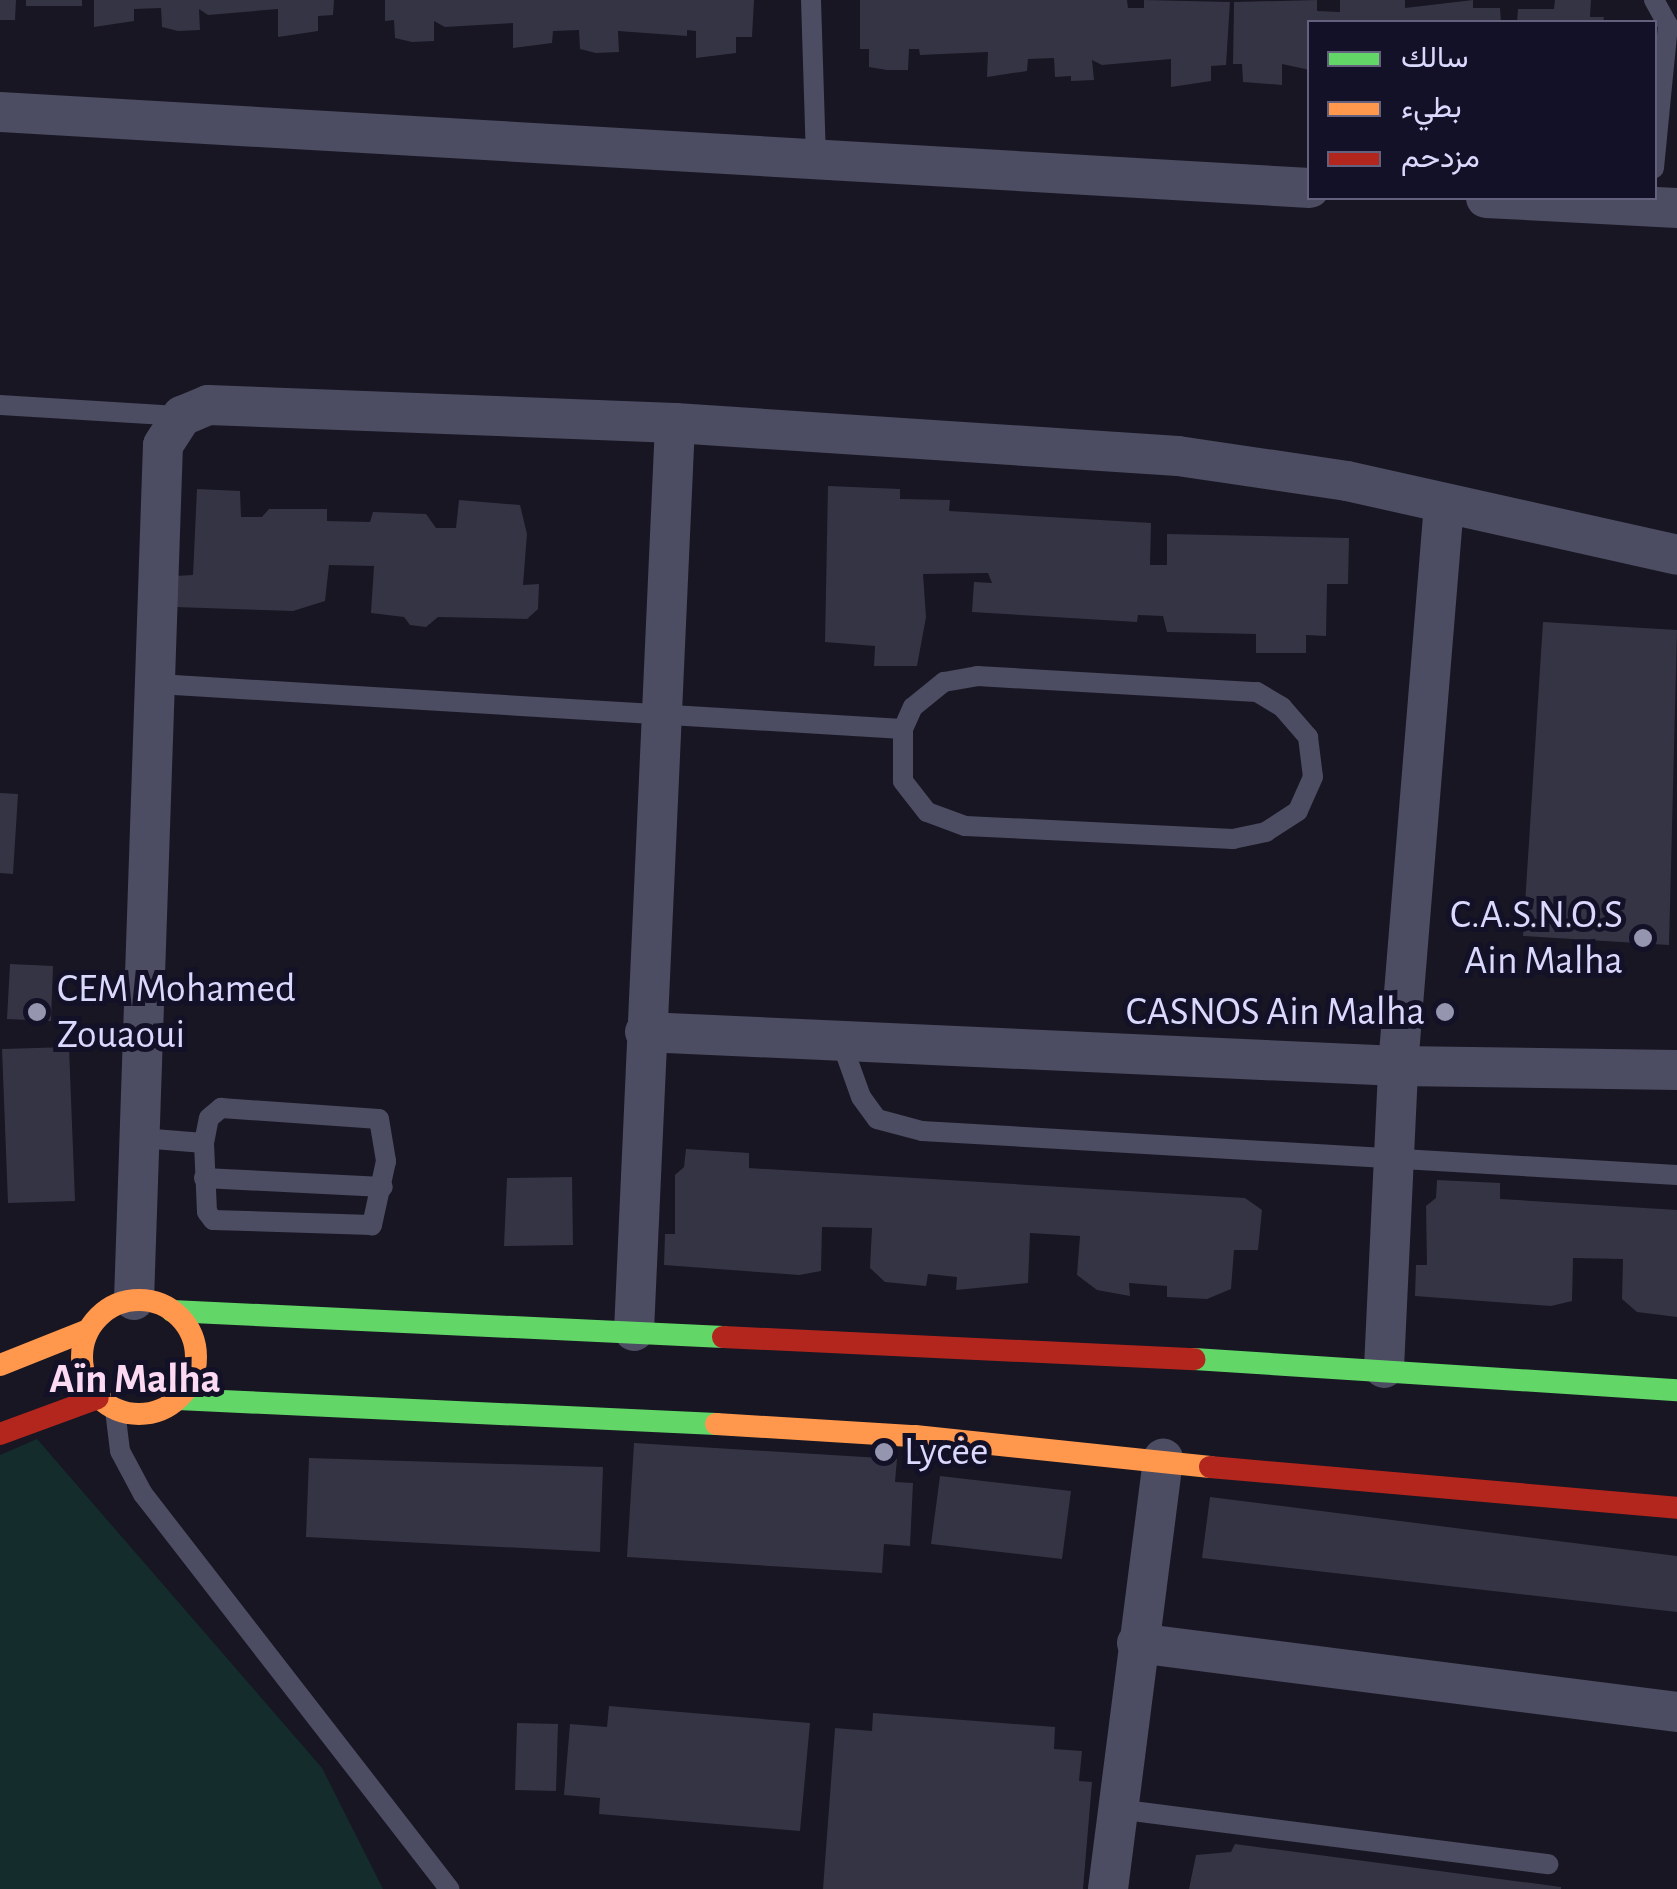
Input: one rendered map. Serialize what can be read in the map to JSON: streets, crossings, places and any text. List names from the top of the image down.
{
  "districts": ["Aïn Malha"],
  "places": [
    "C.A.S.N.O.S Ain Malha",
    "CEM Mohamed Zouaoui",
    "CASNOS Ain Malha",
    "Lycėe"
  ],
  "legend": ["سالك", "بطيء", "مزدحم"]
}
